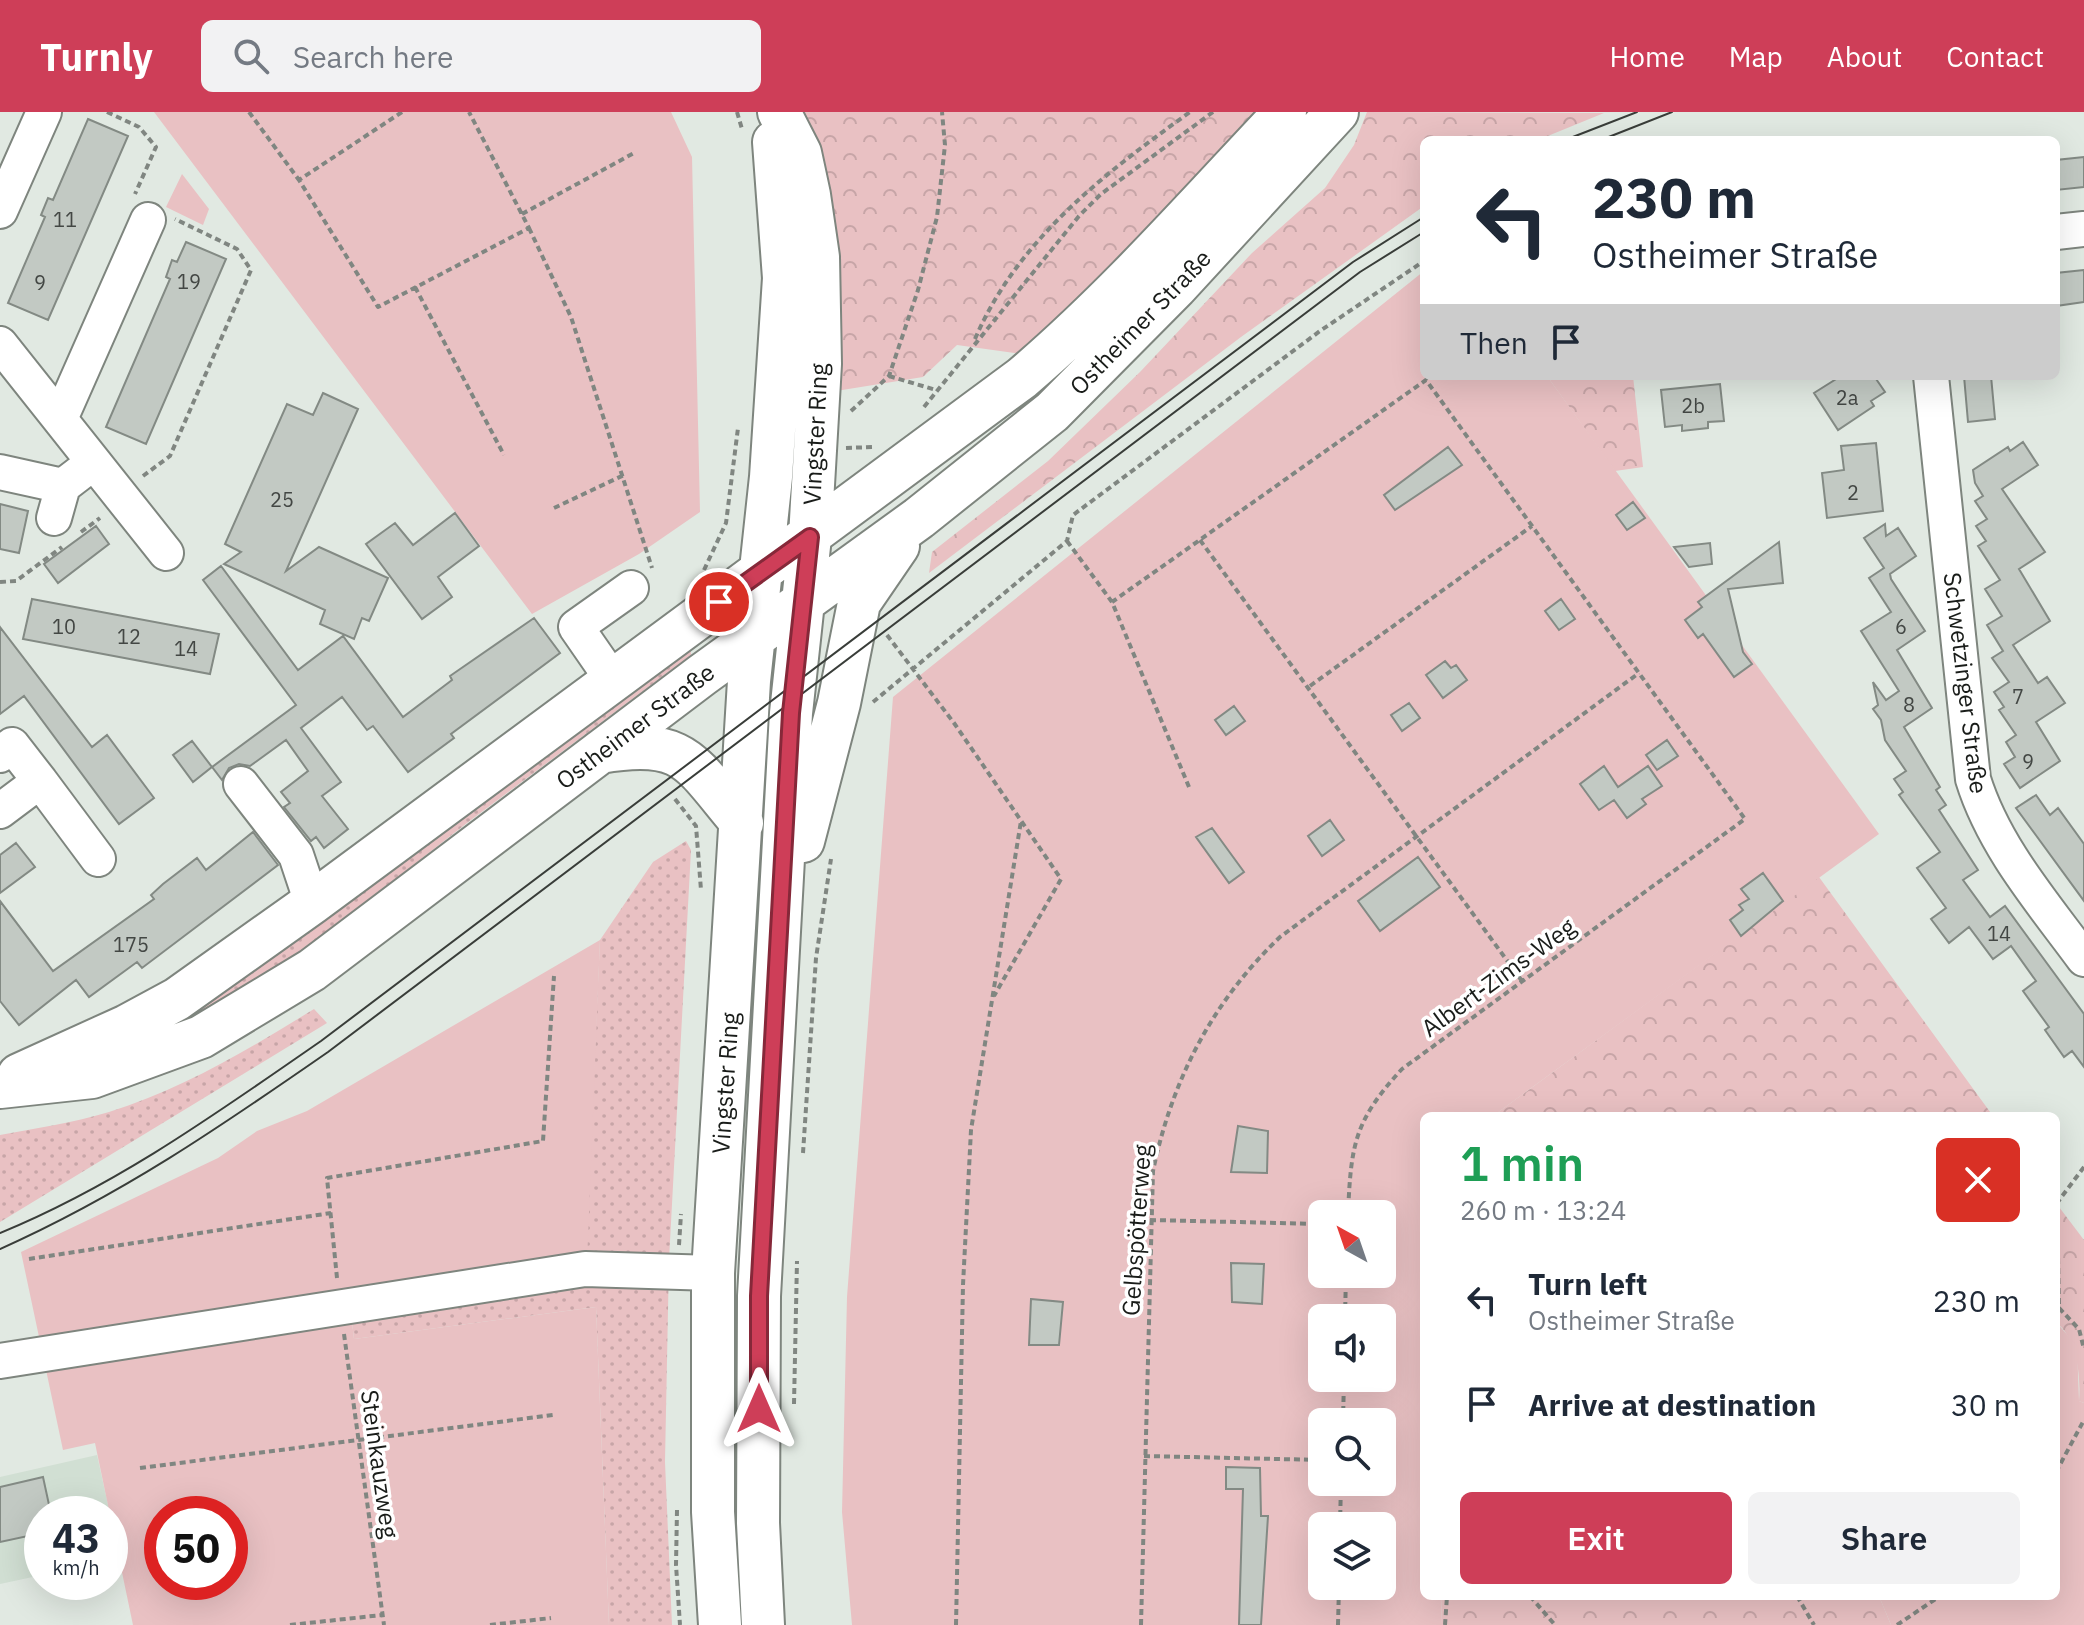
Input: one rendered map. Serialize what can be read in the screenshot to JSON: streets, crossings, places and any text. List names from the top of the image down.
{
  "streets": {
    "main road": ["Ostheimer Straße", "Vingster Ring"],
    "street": ["Schwetzinger Straße"],
    "path": ["Albert-Zims-Weg", "Gelbspötterweg", "Steinkauzweg"]
  },
  "crossings": [
    ["Ostheimer Straße", "Vingster Ring"],
    ["Albert-Zims-Weg", "Gelbspötterweg"]
  ],
  "house_numbers": [
    "11",
    "19",
    "9",
    "2a",
    "2b",
    "2",
    "25",
    "10",
    "6",
    "12",
    "14",
    "7",
    "8",
    "9",
    "14",
    "175"
  ],
  "north": "top left",
  "page": {
    "header": "Turnly",
    "search": "Search here",
    "nav": [
      "Home",
      "Map",
      "About",
      "Contact"
    ],
    "turn": ["230 m", "Ostheimer Straße"],
    "then": "Then",
    "heading": ["1 min", "260 m · 13:24"],
    "list": [
      {
        "name": "Turn left",
        "note": "Ostheimer Straße",
        "value": "230 m"
      },
      {
        "name": "Arrive at destination",
        "value": "30 m"
      }
    ],
    "buttons": ["Exit", "Share"],
    "speed": "43 km/h",
    "limit": "50"
  }
}
